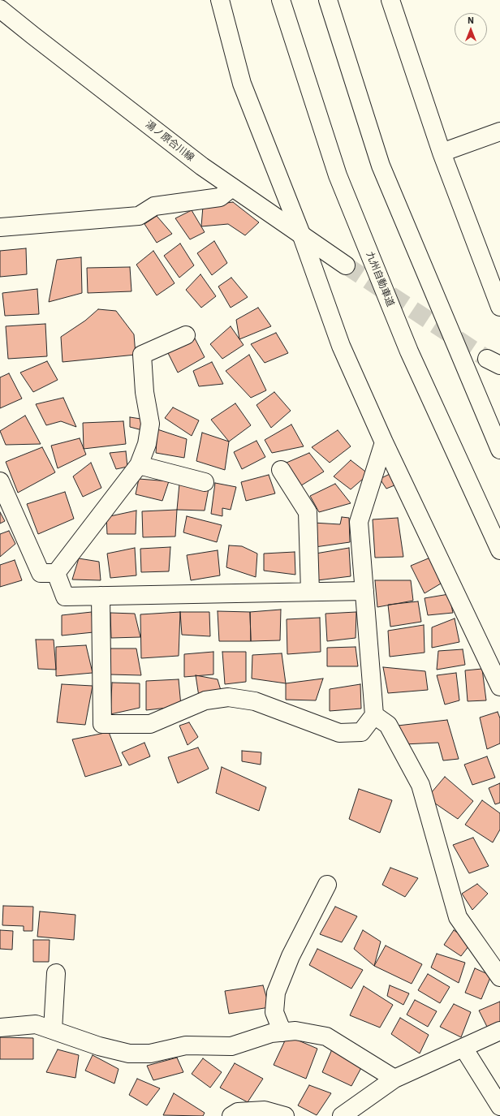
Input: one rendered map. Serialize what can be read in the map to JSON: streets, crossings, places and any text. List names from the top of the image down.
{
  "streets": {
    "main road": ["湯ノ原合川線", "九州自動車道"]
  },
  "north": "top"
}
